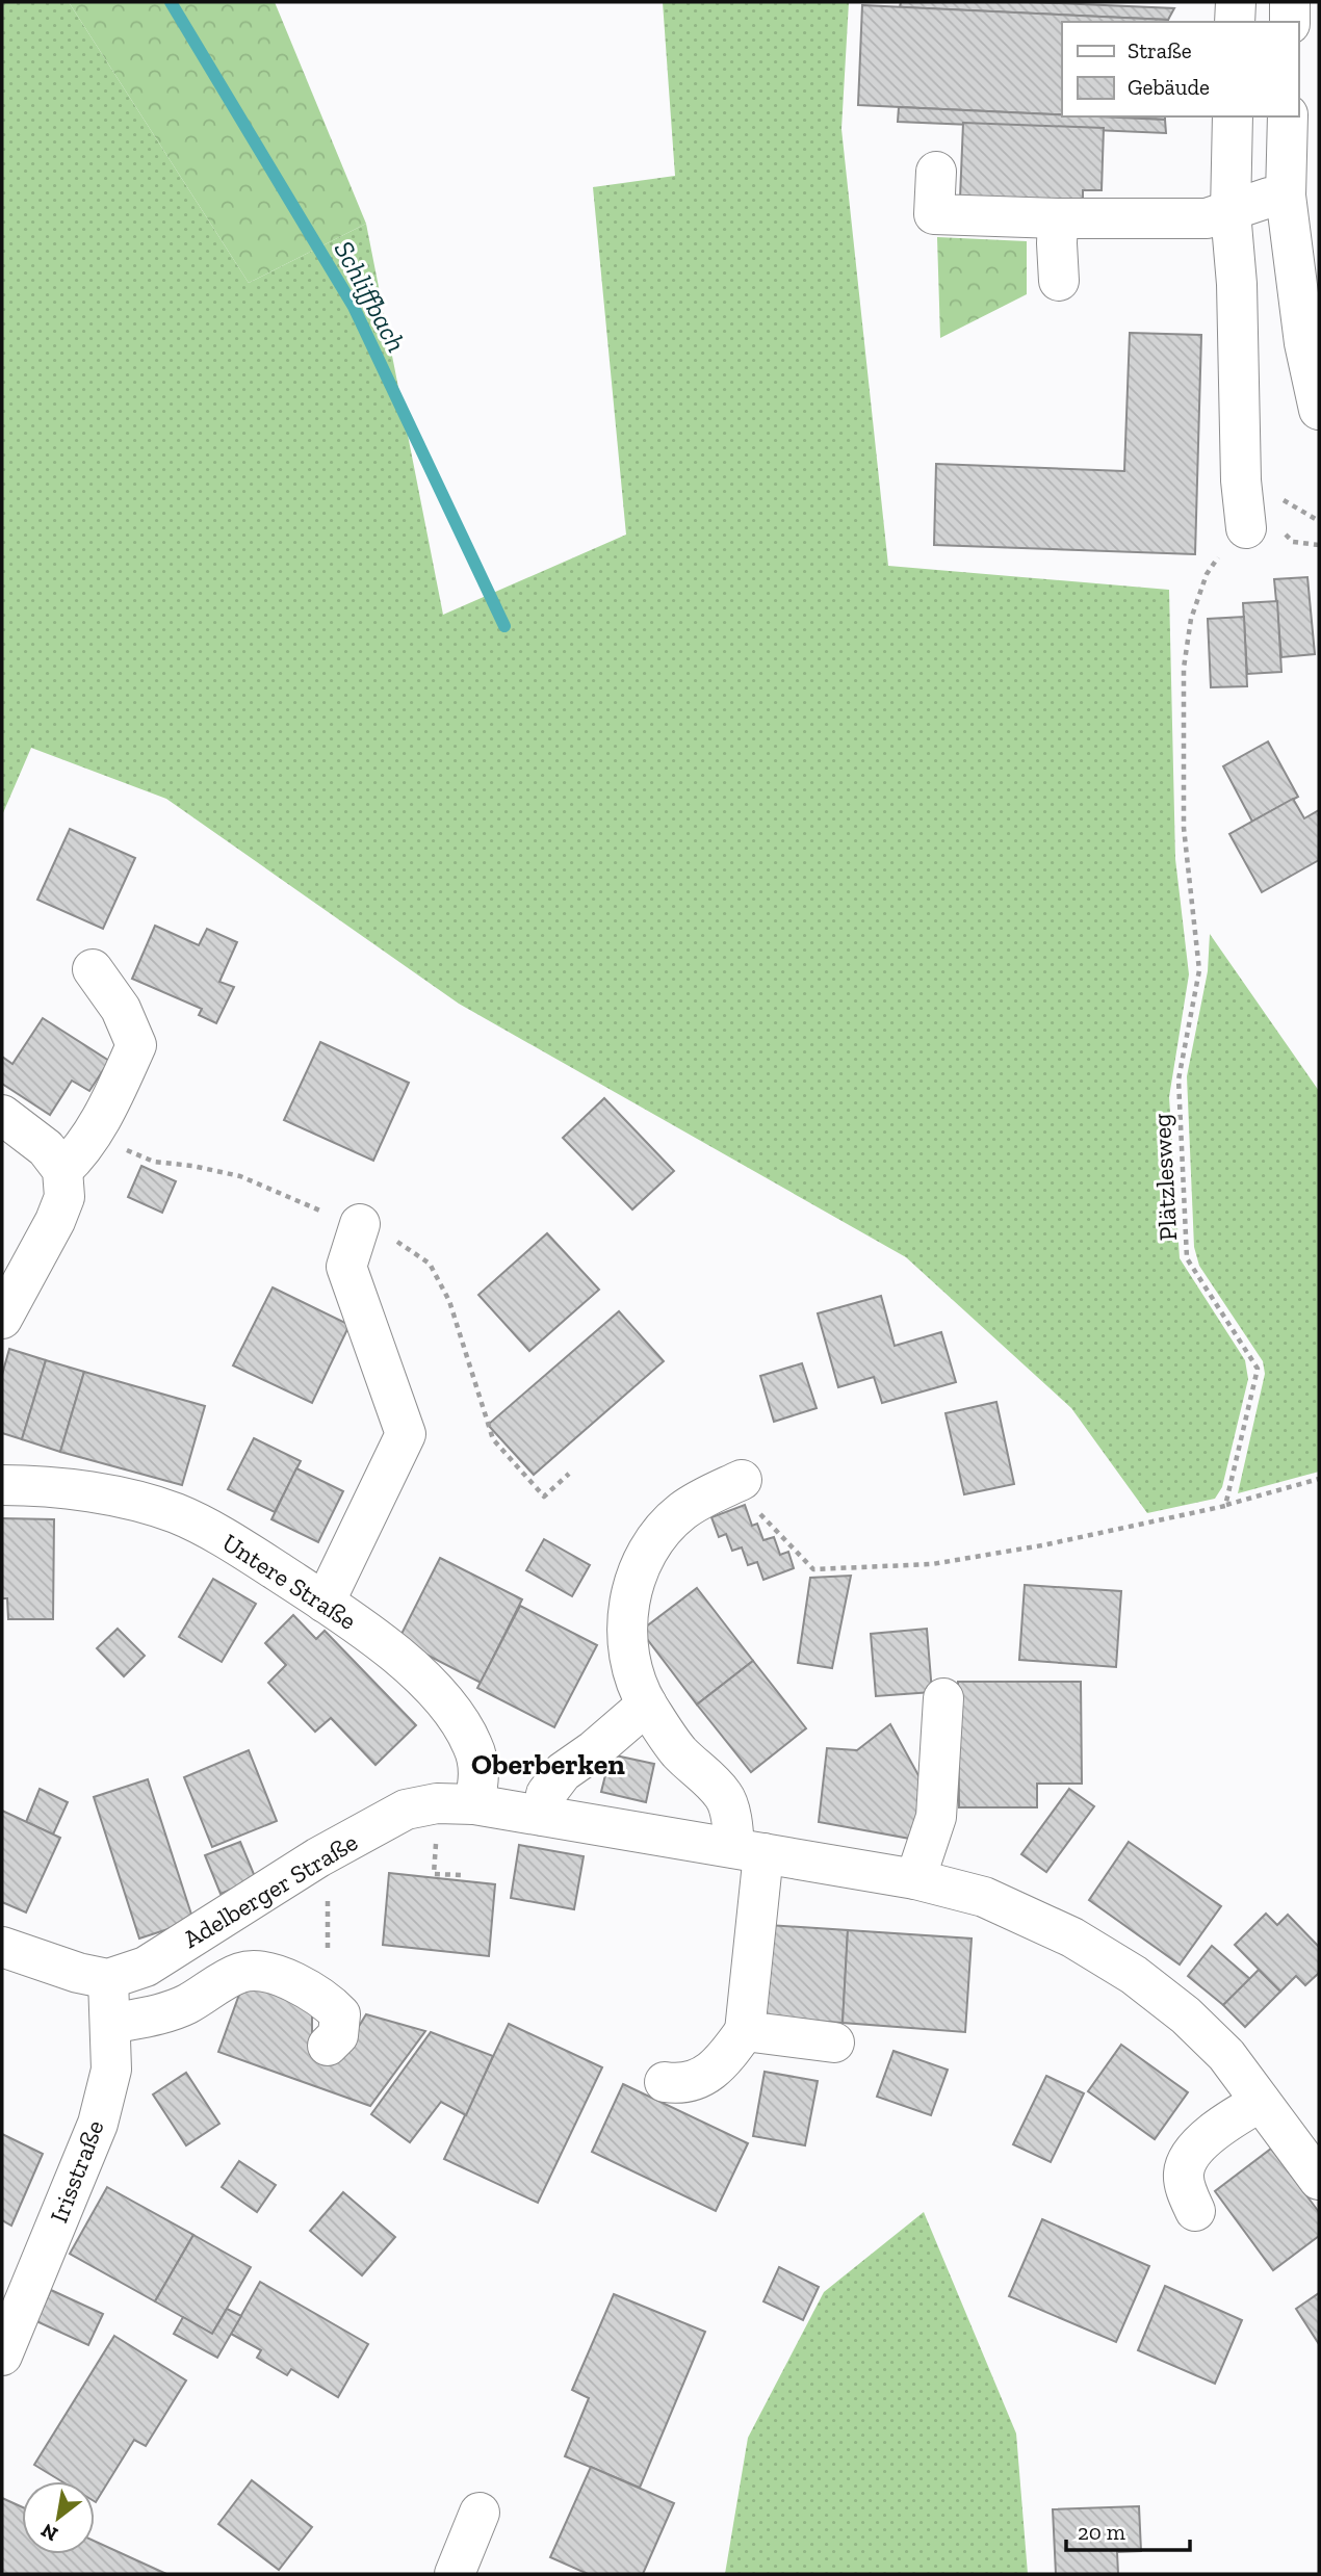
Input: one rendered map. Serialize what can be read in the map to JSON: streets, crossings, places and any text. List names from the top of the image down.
{
  "streets": {
    "street": ["Untere Straße", "Adelberger Straße", "Irisstraße"],
    "path": ["Plätzlesweg"]
  },
  "crossings": [
    ["Untere Straße", "Adelberger Straße"],
    ["Adelberger Straße", "Irisstraße"]
  ],
  "districts": ["Oberberken"],
  "water": ["Schliffbach"],
  "legend": ["Straße", "Gebäude"],
  "scale_bar": "20 m",
  "north": "bottom left"
}
